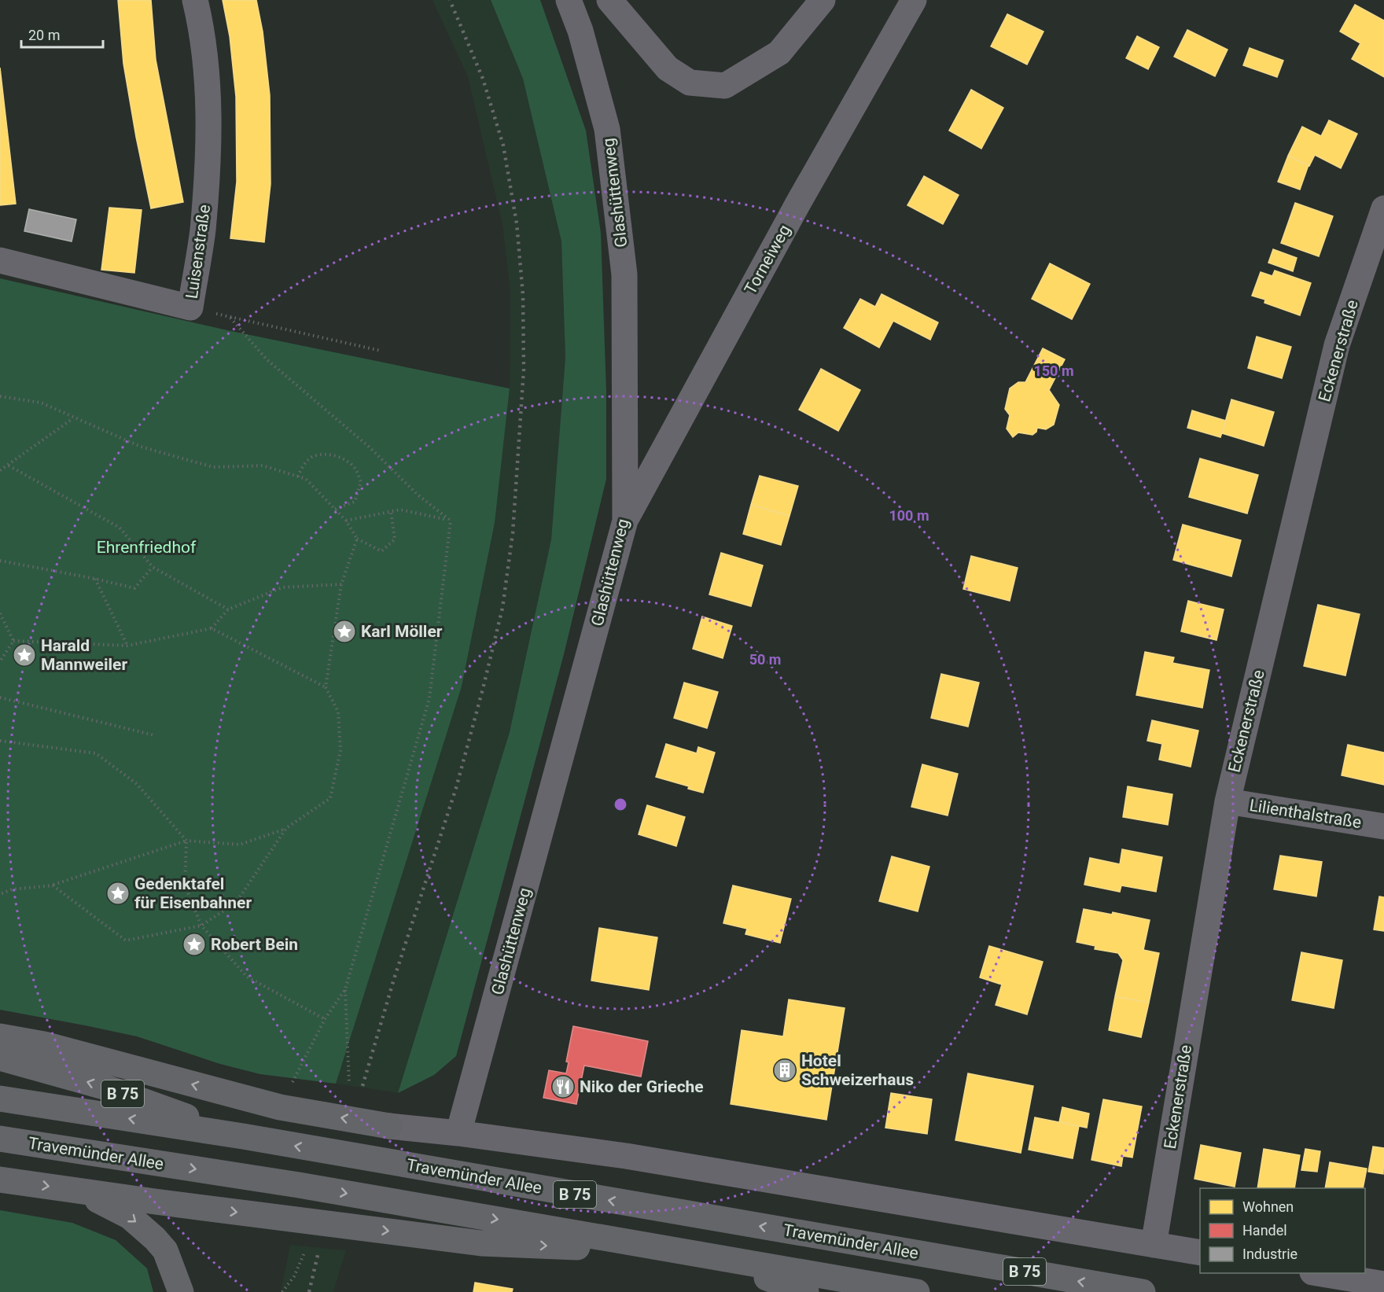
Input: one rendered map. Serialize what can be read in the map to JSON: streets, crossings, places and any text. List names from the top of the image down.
{
  "streets": {
    "highway": ["B 75", "Travemünder Allee"],
    "street": [
      "Glashüttenweg",
      "Luisenstraße",
      "Torneiweg",
      "Eckenerstraße",
      "Lilienthalstraße"
    ]
  },
  "crossings": [
    ["Glashüttenweg", "Torneiweg"],
    ["Eckenerstraße", "Lilienthalstraße"],
    ["B 75", "Travemünder Allee"]
  ],
  "parks": ["Ehrenfriedhof"],
  "places": {
    "place": [
      "Karl Möller",
      "Harald Mannweiler",
      "Gedenktafel für Eisenbahner",
      "Robert Bein"
    ],
    "building": ["Hotel Schweizerhaus"],
    "restaurant": ["Niko der Grieche"]
  },
  "legend": ["Wohnen", "Handel", "Industrie"],
  "scale_bar": "20 m",
  "rings": ["150 m", "100 m", "50 m"]
}
